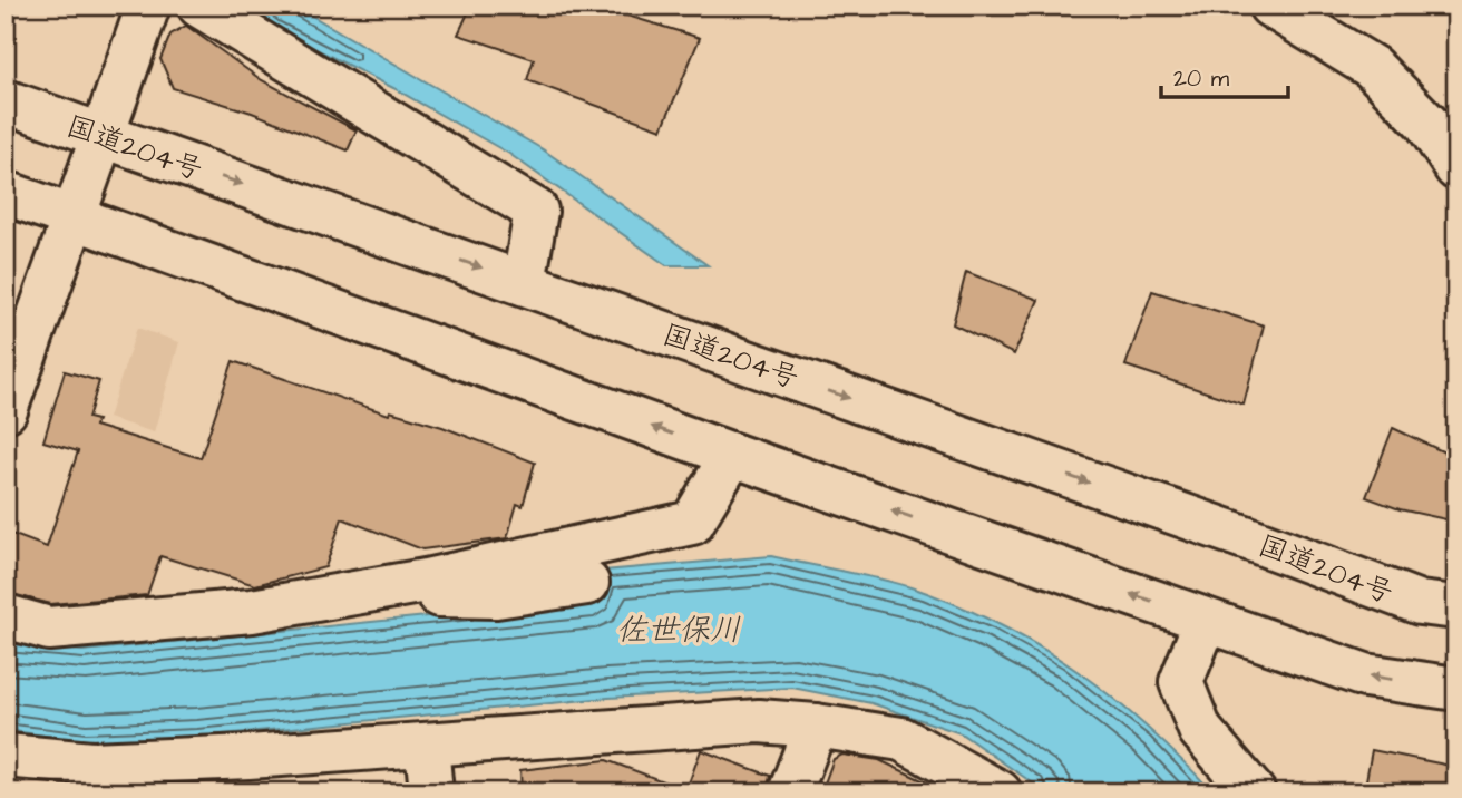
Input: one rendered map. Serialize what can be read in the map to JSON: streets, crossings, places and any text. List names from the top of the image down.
{
  "streets": {
    "main road": ["国道204号"]
  },
  "water": ["佐世保川"],
  "scale_bar": "20 m"
}
